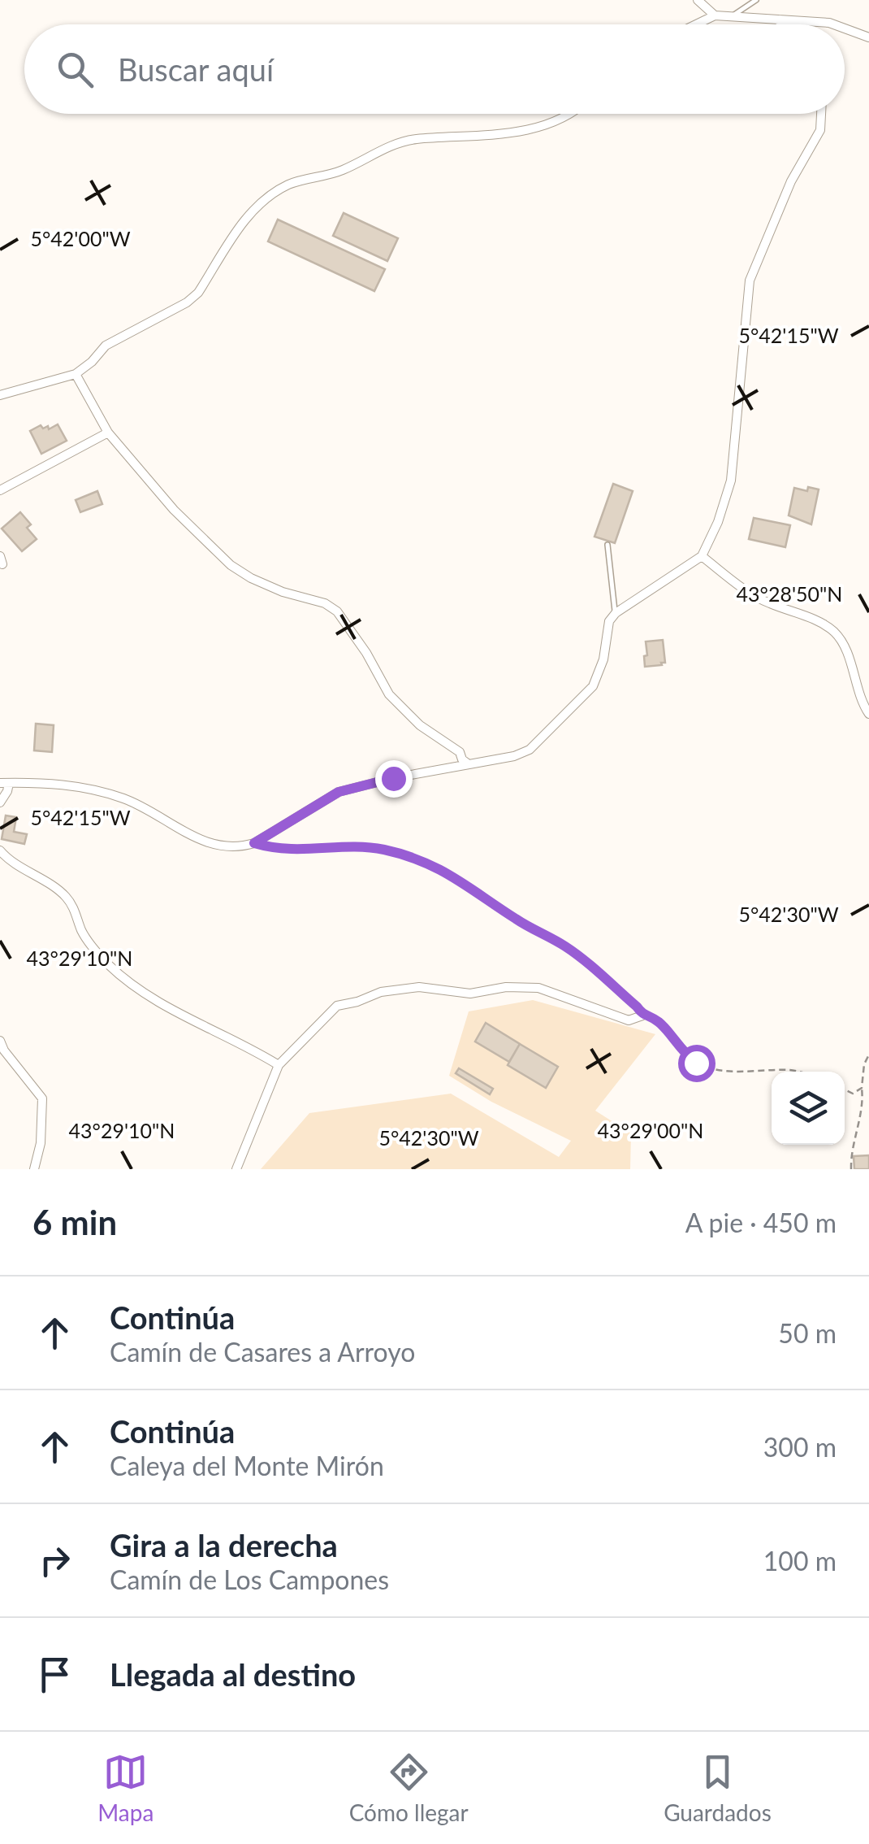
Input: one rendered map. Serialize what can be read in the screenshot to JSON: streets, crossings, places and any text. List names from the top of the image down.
{
  "page": {
    "search": "Buscar aquí",
    "heading": ["6 min", "A pie · 450 m"],
    "list": [
      ["Continúa", "Camín de Casares a Arroyo", "50 m"],
      ["Continúa", "Caleya del Monte Mirón", "300 m"],
      ["Gira a la derecha", "Camín de Los Campones", "100 m"],
      "Llegada al destino"
    ],
    "nav": ["Mapa", "Cómo llegar", "Guardados"]
  },
  "coordinates": [
    "5°42'00\"W",
    "5°42'15\"W",
    "43°28'50\"N",
    "5°42'30\"W",
    "43°29'10\"N",
    "43°29'00\"N"
  ]
}
